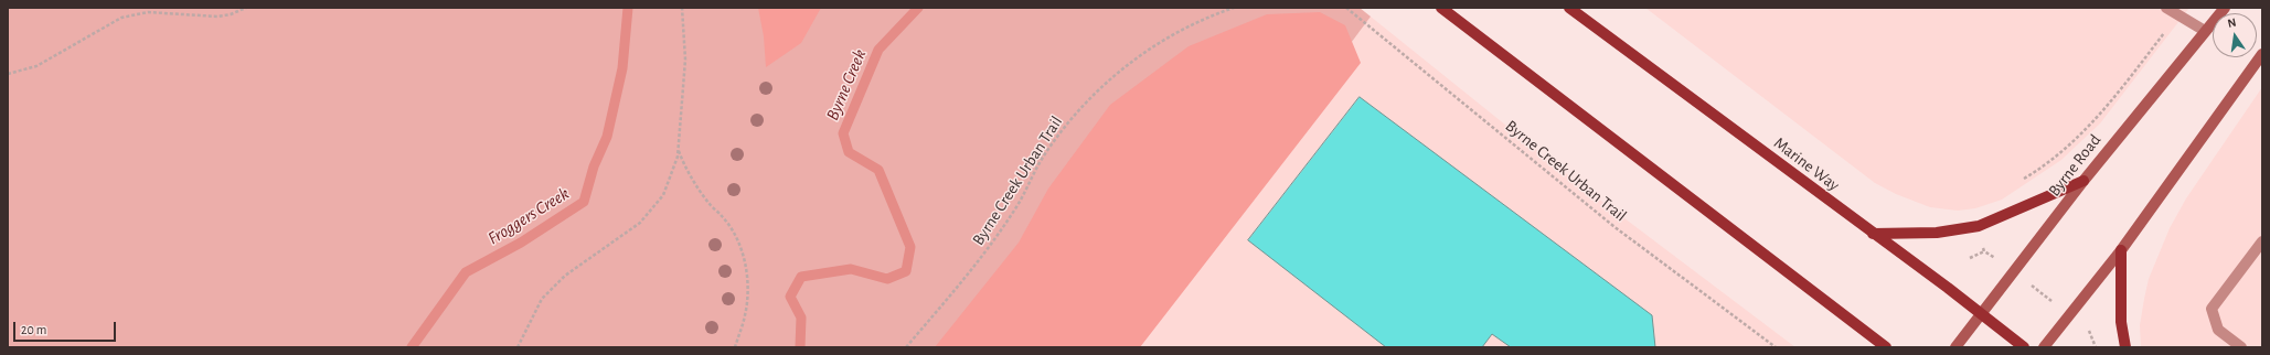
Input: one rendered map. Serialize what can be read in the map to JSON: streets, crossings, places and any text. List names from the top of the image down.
{
  "streets": {
    "main road": ["Marine Way", "Byrne Road"],
    "path": ["Byrne Creek Urban Trail"]
  },
  "crossings": [
    ["Marine Way", "Byrne Road"]
  ],
  "water": ["Byrne Creek", "Froggers Creek"],
  "scale_bar": "20 m",
  "north": "top"
}
